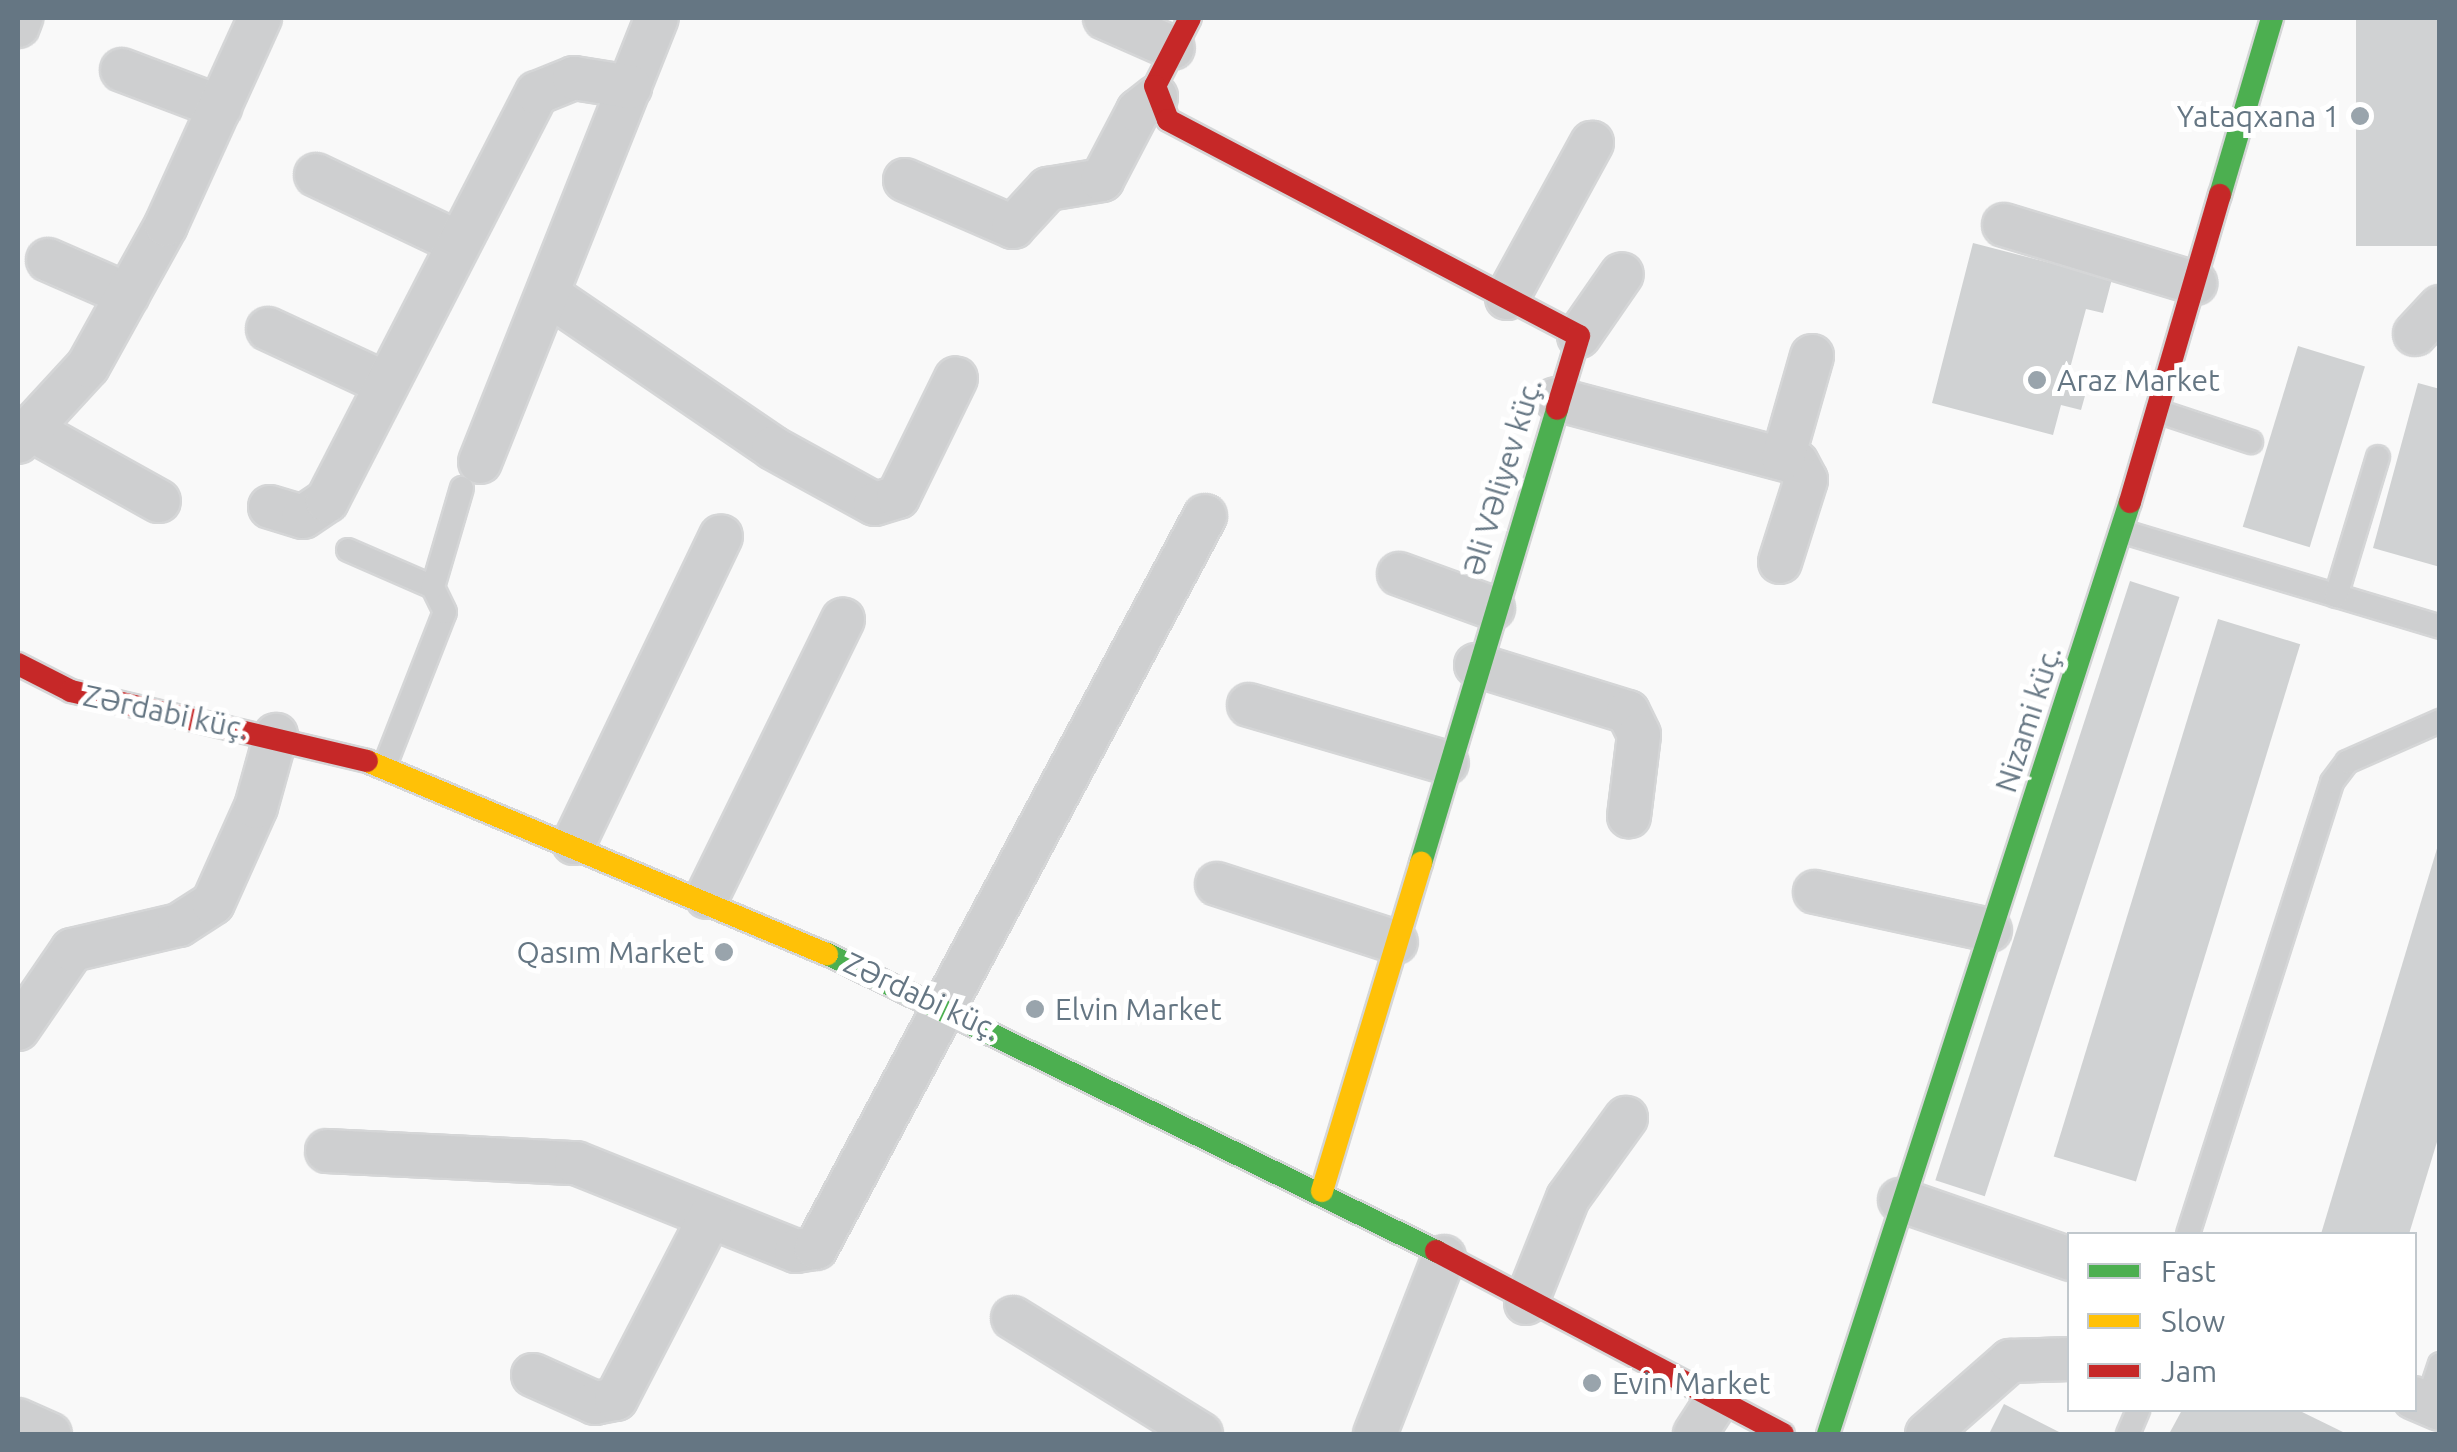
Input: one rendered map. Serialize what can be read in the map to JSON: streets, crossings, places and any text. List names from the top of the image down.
{
  "streets": {
    "street": ["Əli Vəliyev küç.", "Zərdabi küç.", "Nizami küç."]
  },
  "crossings": [
    ["Əli Vəliyev küç.", "Zərdabi küç."]
  ],
  "places": [
    "Yataqxana 1",
    "Araz Market",
    "Qasım Market",
    "Elvin Market",
    "Evin Market"
  ],
  "legend": ["Fast", "Slow", "Jam"]
}
